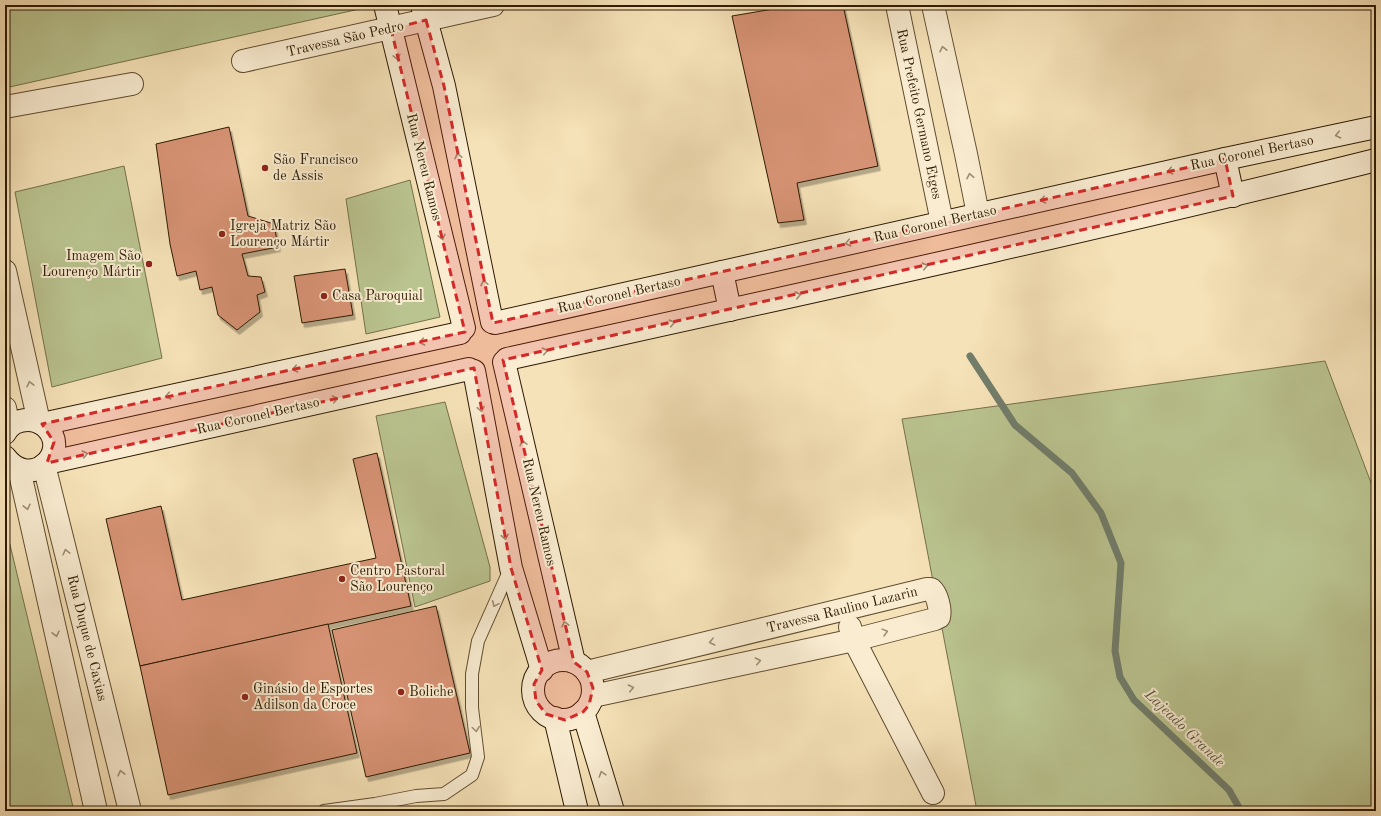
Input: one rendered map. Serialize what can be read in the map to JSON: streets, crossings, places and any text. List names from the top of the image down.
{
  "streets": {
    "street": [
      "Travessa São Pedro",
      "Rua Prefeito Germano Etges",
      "Rua Coronel Bertaso",
      "Rua Nereu Ramos",
      "Travessa Raulino Lazarin",
      "Rua Duque de Caxias"
    ]
  },
  "crossings": [
    ["Travessa São Pedro", "Rua Nereu Ramos"],
    ["Rua Prefeito Germano Etges", "Rua Coronel Bertaso"],
    ["Rua Coronel Bertaso", "Rua Nereu Ramos"],
    ["Rua Coronel Bertaso", "Rua Duque de Caxias"],
    ["Rua Nereu Ramos", "Travessa Raulino Lazarin"]
  ],
  "water": ["Lajeado Grande"],
  "places": [
    "São Francisco de Assis",
    "Igreja Matriz São Lourenço Mártir",
    "Imagem São Lourenço Mártir",
    "Casa Paroquial",
    "Centro Pastoral São Lourenço",
    "Boliche",
    "Ginásio de Esportes Adilson da Croce"
  ]
}
